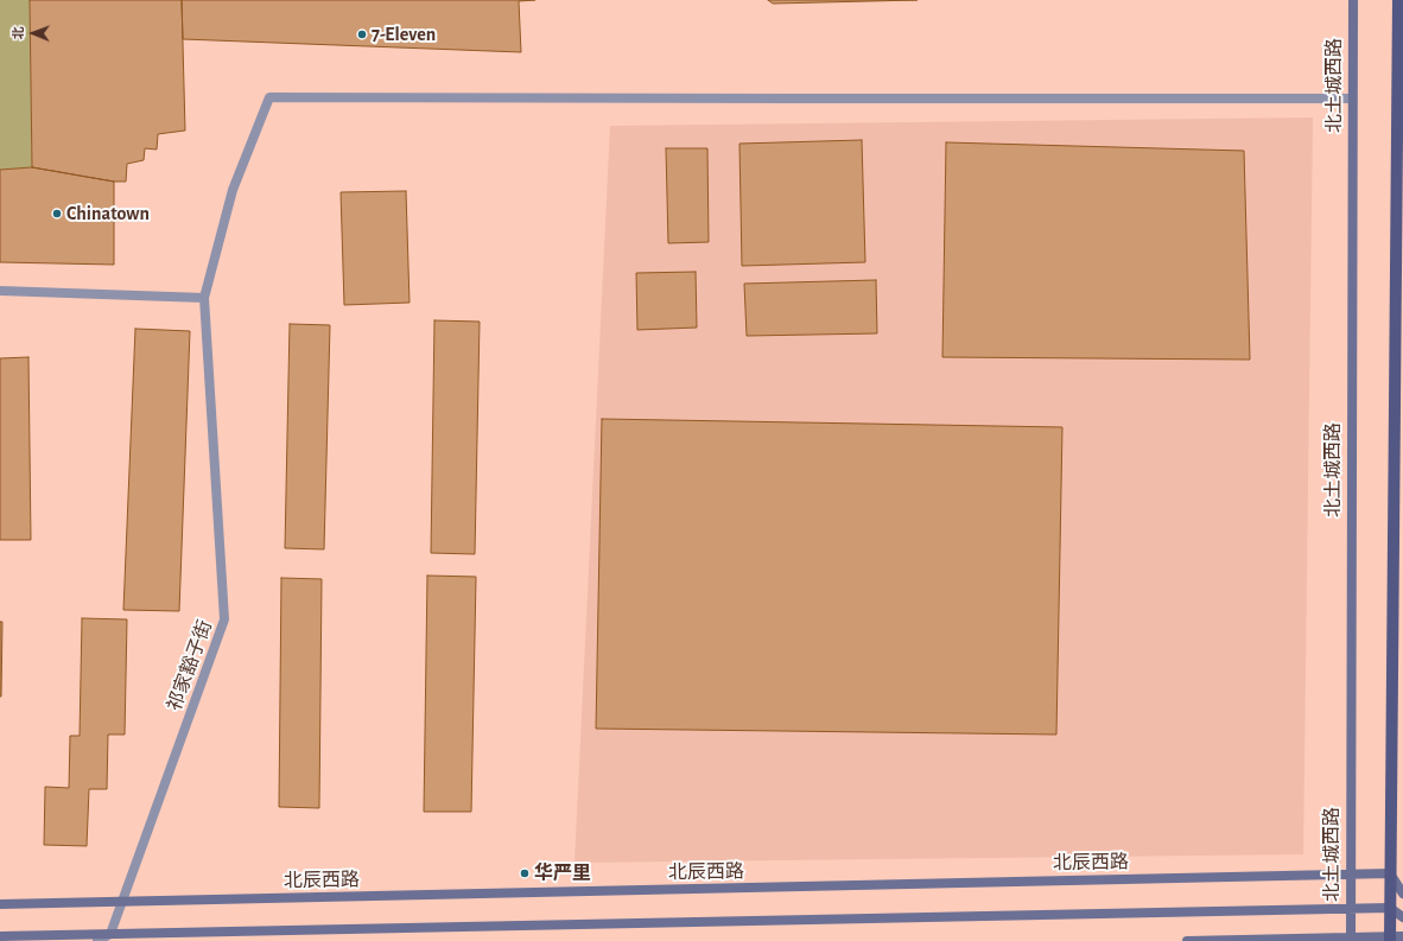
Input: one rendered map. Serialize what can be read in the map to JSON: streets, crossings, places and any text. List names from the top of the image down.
{
  "streets": {
    "street": ["北土城西路", "祁家豁子街", "北辰西路"]
  },
  "crossings": [
    ["北土城西路", "祁家豁子街"],
    ["北土城西路", "北辰西路"],
    ["祁家豁子街", "北辰西路"]
  ],
  "places": ["7-Eleven", "Chinatown", "华严里"],
  "north": "left"
}
